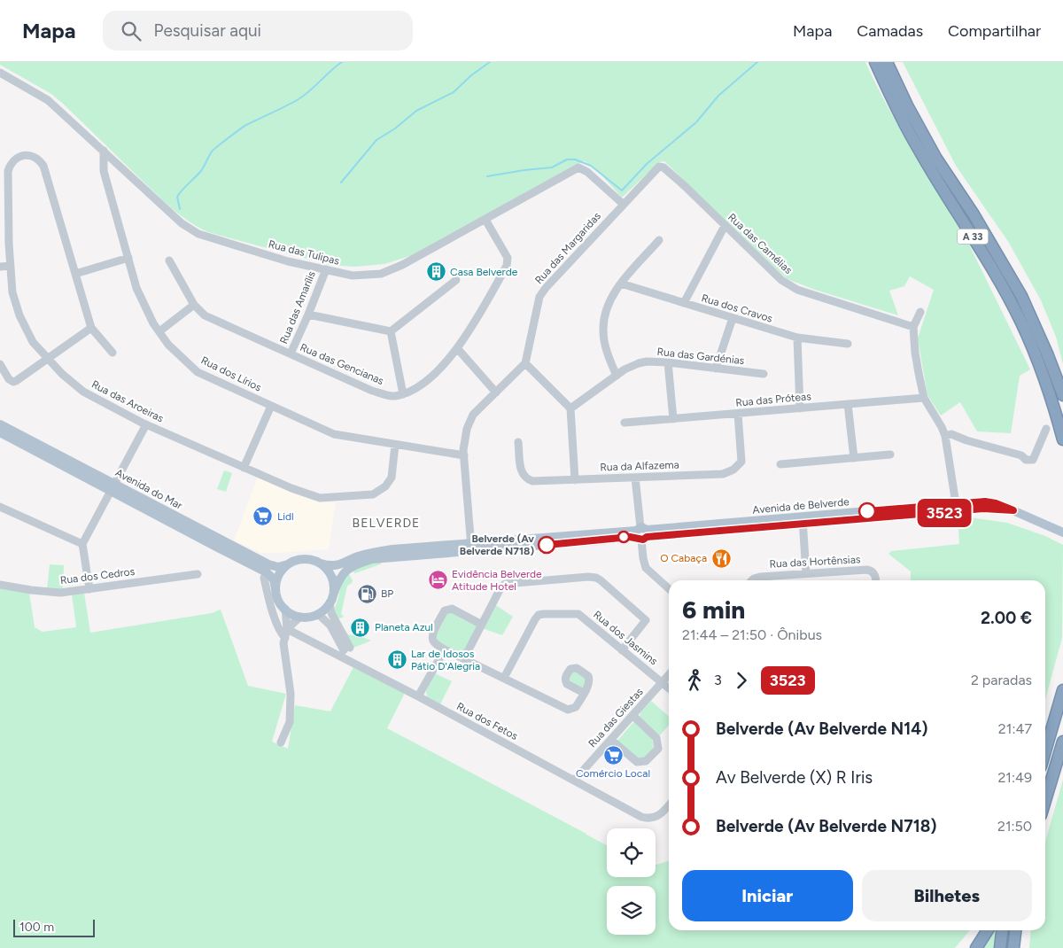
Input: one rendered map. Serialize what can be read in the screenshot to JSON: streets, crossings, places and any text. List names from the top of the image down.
{
  "streets": {
    "highway": ["A 33"],
    "main road": ["Avenida do Mar", "Avenida de Belverde"],
    "street": [
      "Rua das Camélias",
      "Rua das Margaridas",
      "Rua das Tulipas",
      "Rua das Amarílis",
      "Rua dos Cravos",
      "Rua das Gardénias",
      "Rua das Gencianas",
      "Rua dos Lírios",
      "Rua das Próteas",
      "Rua das Aroeiras",
      "Rua da Alfazema",
      "Rua das Hortênsias",
      "Rua dos Cedros",
      "Rua dos Jasmins",
      "Rua das Giestas",
      "Rua dos Fetos"
    ]
  },
  "crossings": [
    ["Rua das Camélias", "Rua das Margaridas"],
    ["Rua das Margaridas", "Rua das Tulipas"],
    ["Rua das Tulipas", "Rua das Amarílis"],
    ["Rua das Tulipas", "Rua das Gencianas"],
    ["Rua das Tulipas", "Rua dos Lírios"],
    ["Rua das Amarílis", "Rua das Gencianas"],
    ["Rua dos Lírios", "Rua das Aroeiras"],
    ["Rua das Próteas", "Rua da Alfazema"],
    ["Avenida do Mar", "Avenida de Belverde"],
    ["Rua dos Jasmins", "Rua das Giestas"],
    ["Rua das Giestas", "Rua dos Fetos"]
  ],
  "districts": ["BELVERDE"],
  "places": {
    "building": ["Casa Belverde", "Planeta Azul", "Lar de Idosos Pátio D'Alegria"],
    "supermarket": ["Lidl", "Comércio Local"],
    "other": ["Belverde (Av Belverde N718)"],
    "restaurant": ["O Cabaça"],
    "hotel": ["Evidência Belverde Atitude Hotel"],
    "fuel station": ["BP"]
  },
  "lines": ["bus line 3523"],
  "scale_bar": "100 m",
  "page": {
    "header": "Mapa",
    "search": "Pesquisar aqui",
    "nav": ["Mapa", "Camadas", "Compartilhar"],
    "on_map": "3523",
    "heading": ["6 min", "21:44 – 21:50 · Ônibus", "2.00 €"],
    "legs": ["3", "3523", "2 paradas"],
    "list": [
      {
        "name": "Belverde (Av Belverde N14)",
        "value": "21:47"
      },
      {
        "name": "Av Belverde (X) R Iris",
        "value": "21:49"
      },
      {
        "name": "Belverde (Av Belverde N718)",
        "value": "21:50"
      }
    ],
    "buttons": ["Iniciar", "Bilhetes"],
    "scale": "100 m"
  }
}
